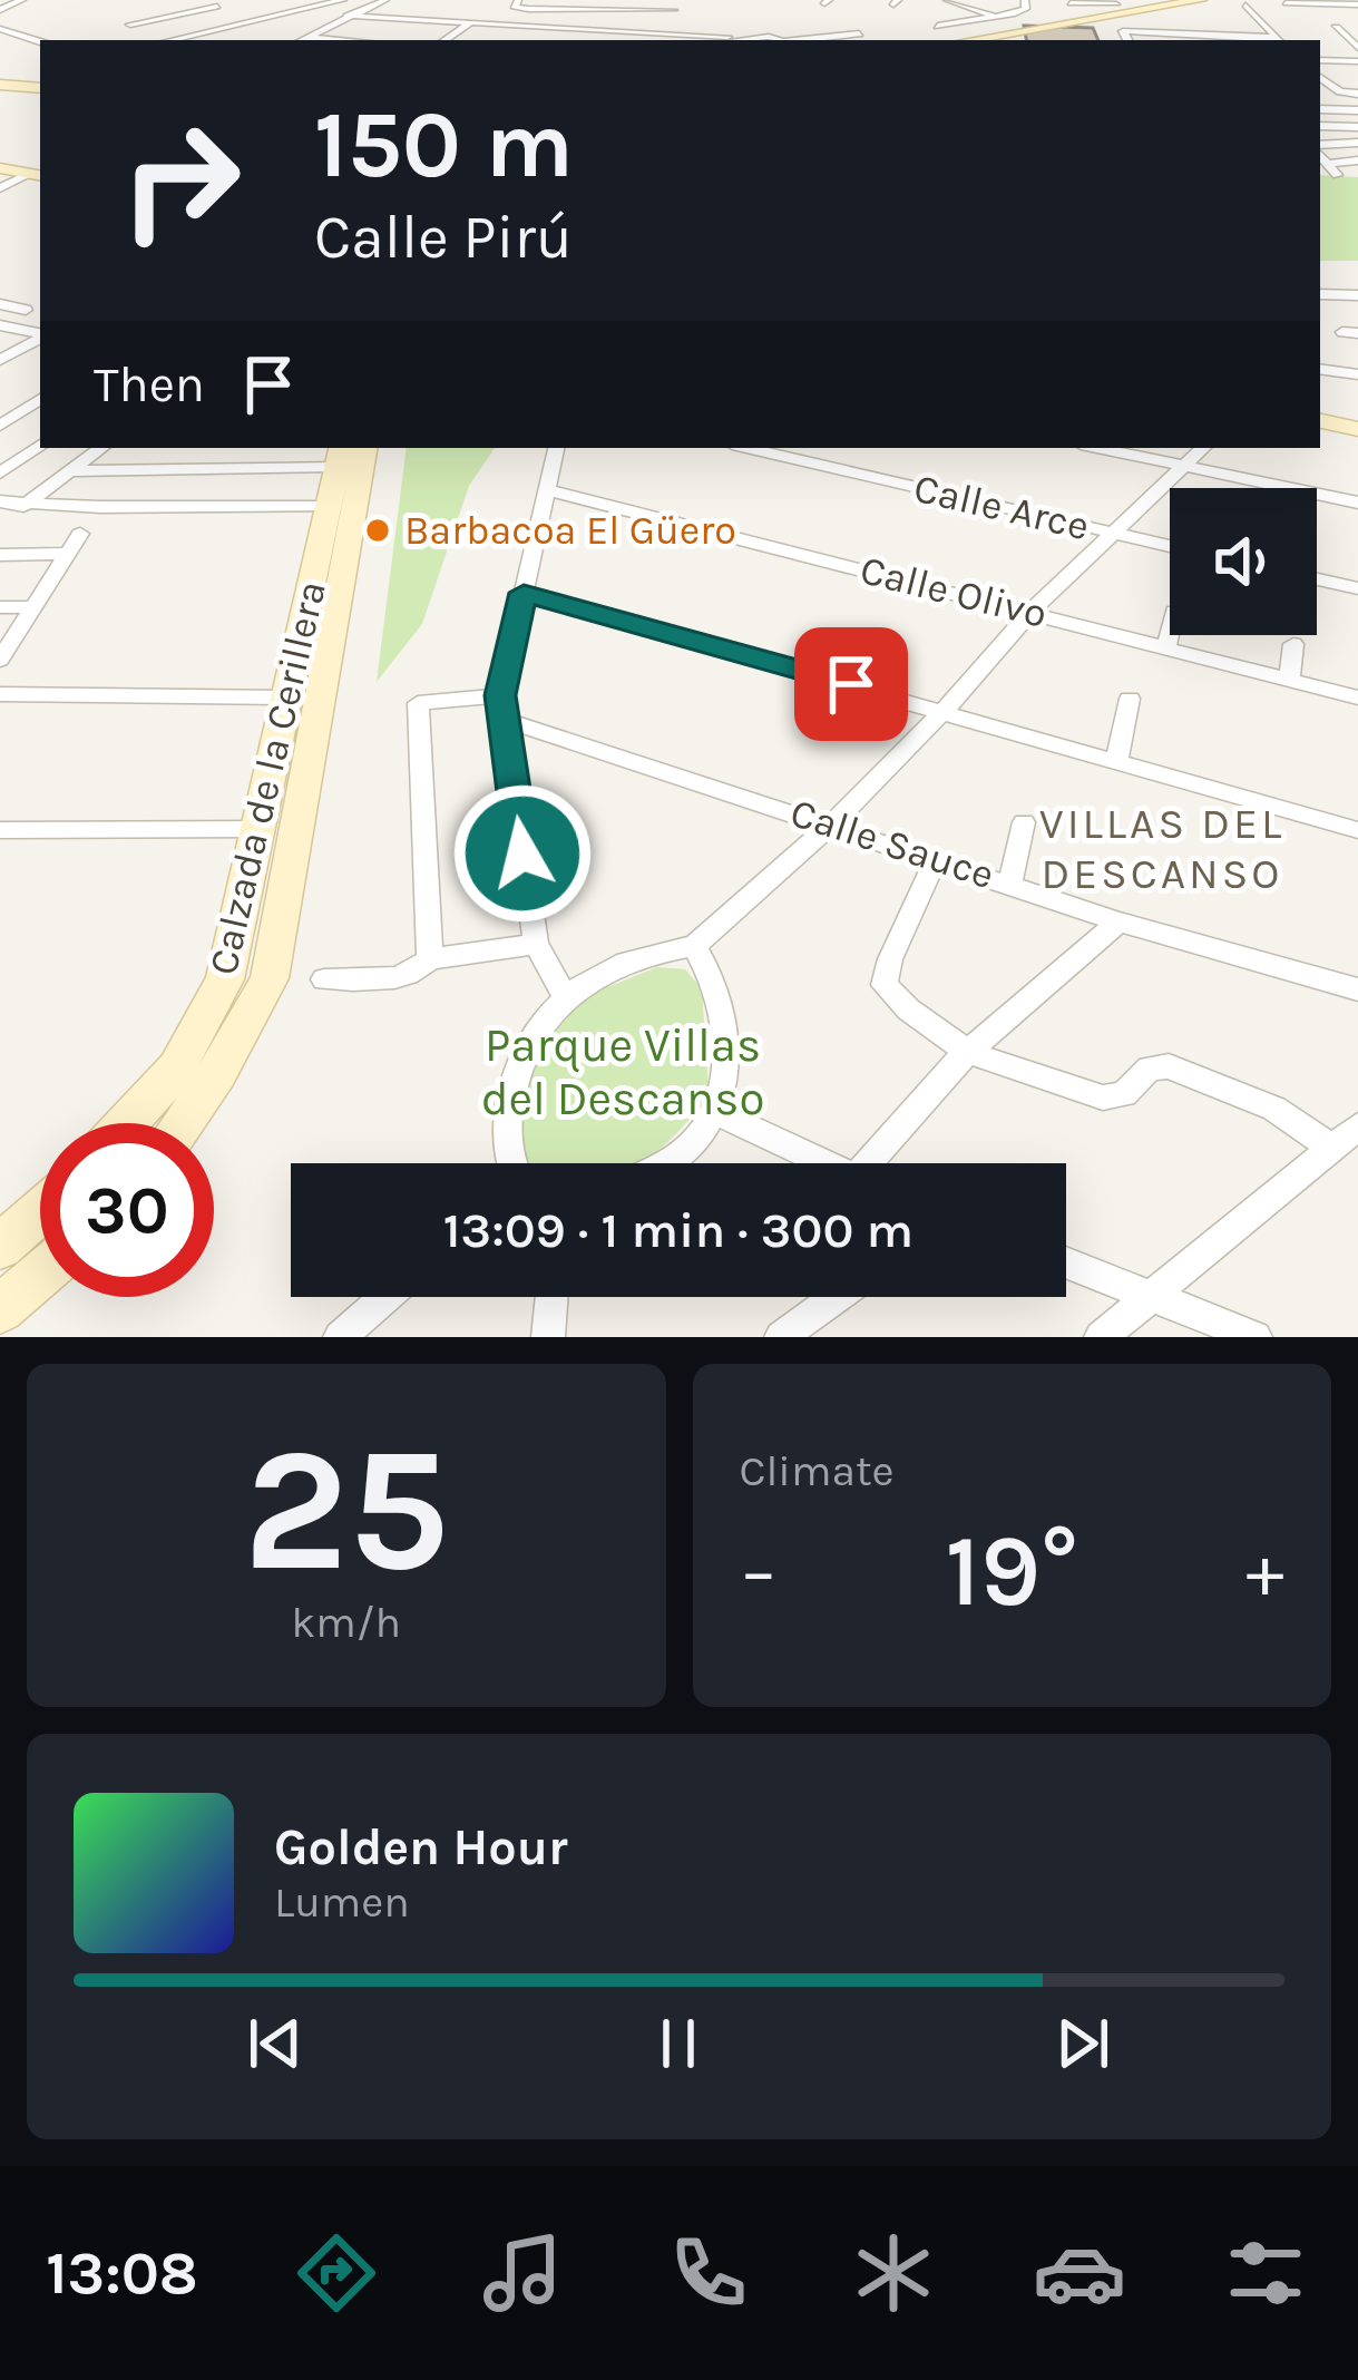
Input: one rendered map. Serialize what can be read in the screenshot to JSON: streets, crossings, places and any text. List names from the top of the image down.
{
  "streets": {
    "street": [
      "Calle Arce",
      "Calle Olivo",
      "Calzada de la Cerillera",
      "Calle Sauce"
    ]
  },
  "districts": ["VILLAS DEL DESCANSO"],
  "parks": ["Parque Villas del Descanso"],
  "places": ["Barbacoa El Güero"],
  "page": {
    "turn": ["150 m", "Calle Pirú"],
    "then": "Then",
    "limit": "30",
    "trip": "13:09 · 1 min · 300 m",
    "tile": [
      ["25", "km/h"],
      "Climate"
    ],
    "heat": ["−", "19°", "+"],
    "song": ["Golden Hour", "Lumen"],
    "tabs": "13:08"
  }
}
